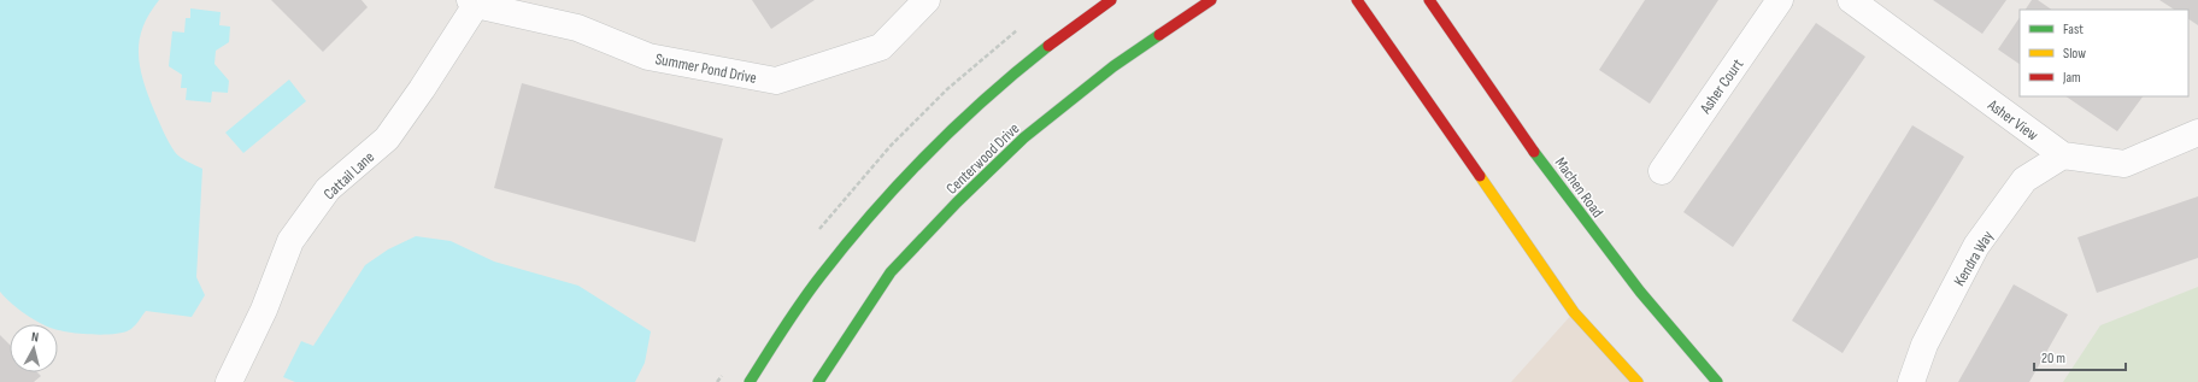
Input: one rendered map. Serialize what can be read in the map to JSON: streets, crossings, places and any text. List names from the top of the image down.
{
  "streets": {
    "street": [
      "Summer Pond Drive",
      "Asher Court",
      "Asher View",
      "Centerwood Drive",
      "Cattail Lane",
      "Machen Road",
      "Kendra Way"
    ]
  },
  "crossings": [
    ["Summer Pond Drive", "Cattail Lane"],
    ["Asher View", "Kendra Way"]
  ],
  "legend": ["Fast", "Slow", "Jam"],
  "scale_bar": "20 m",
  "north": "top"
}
